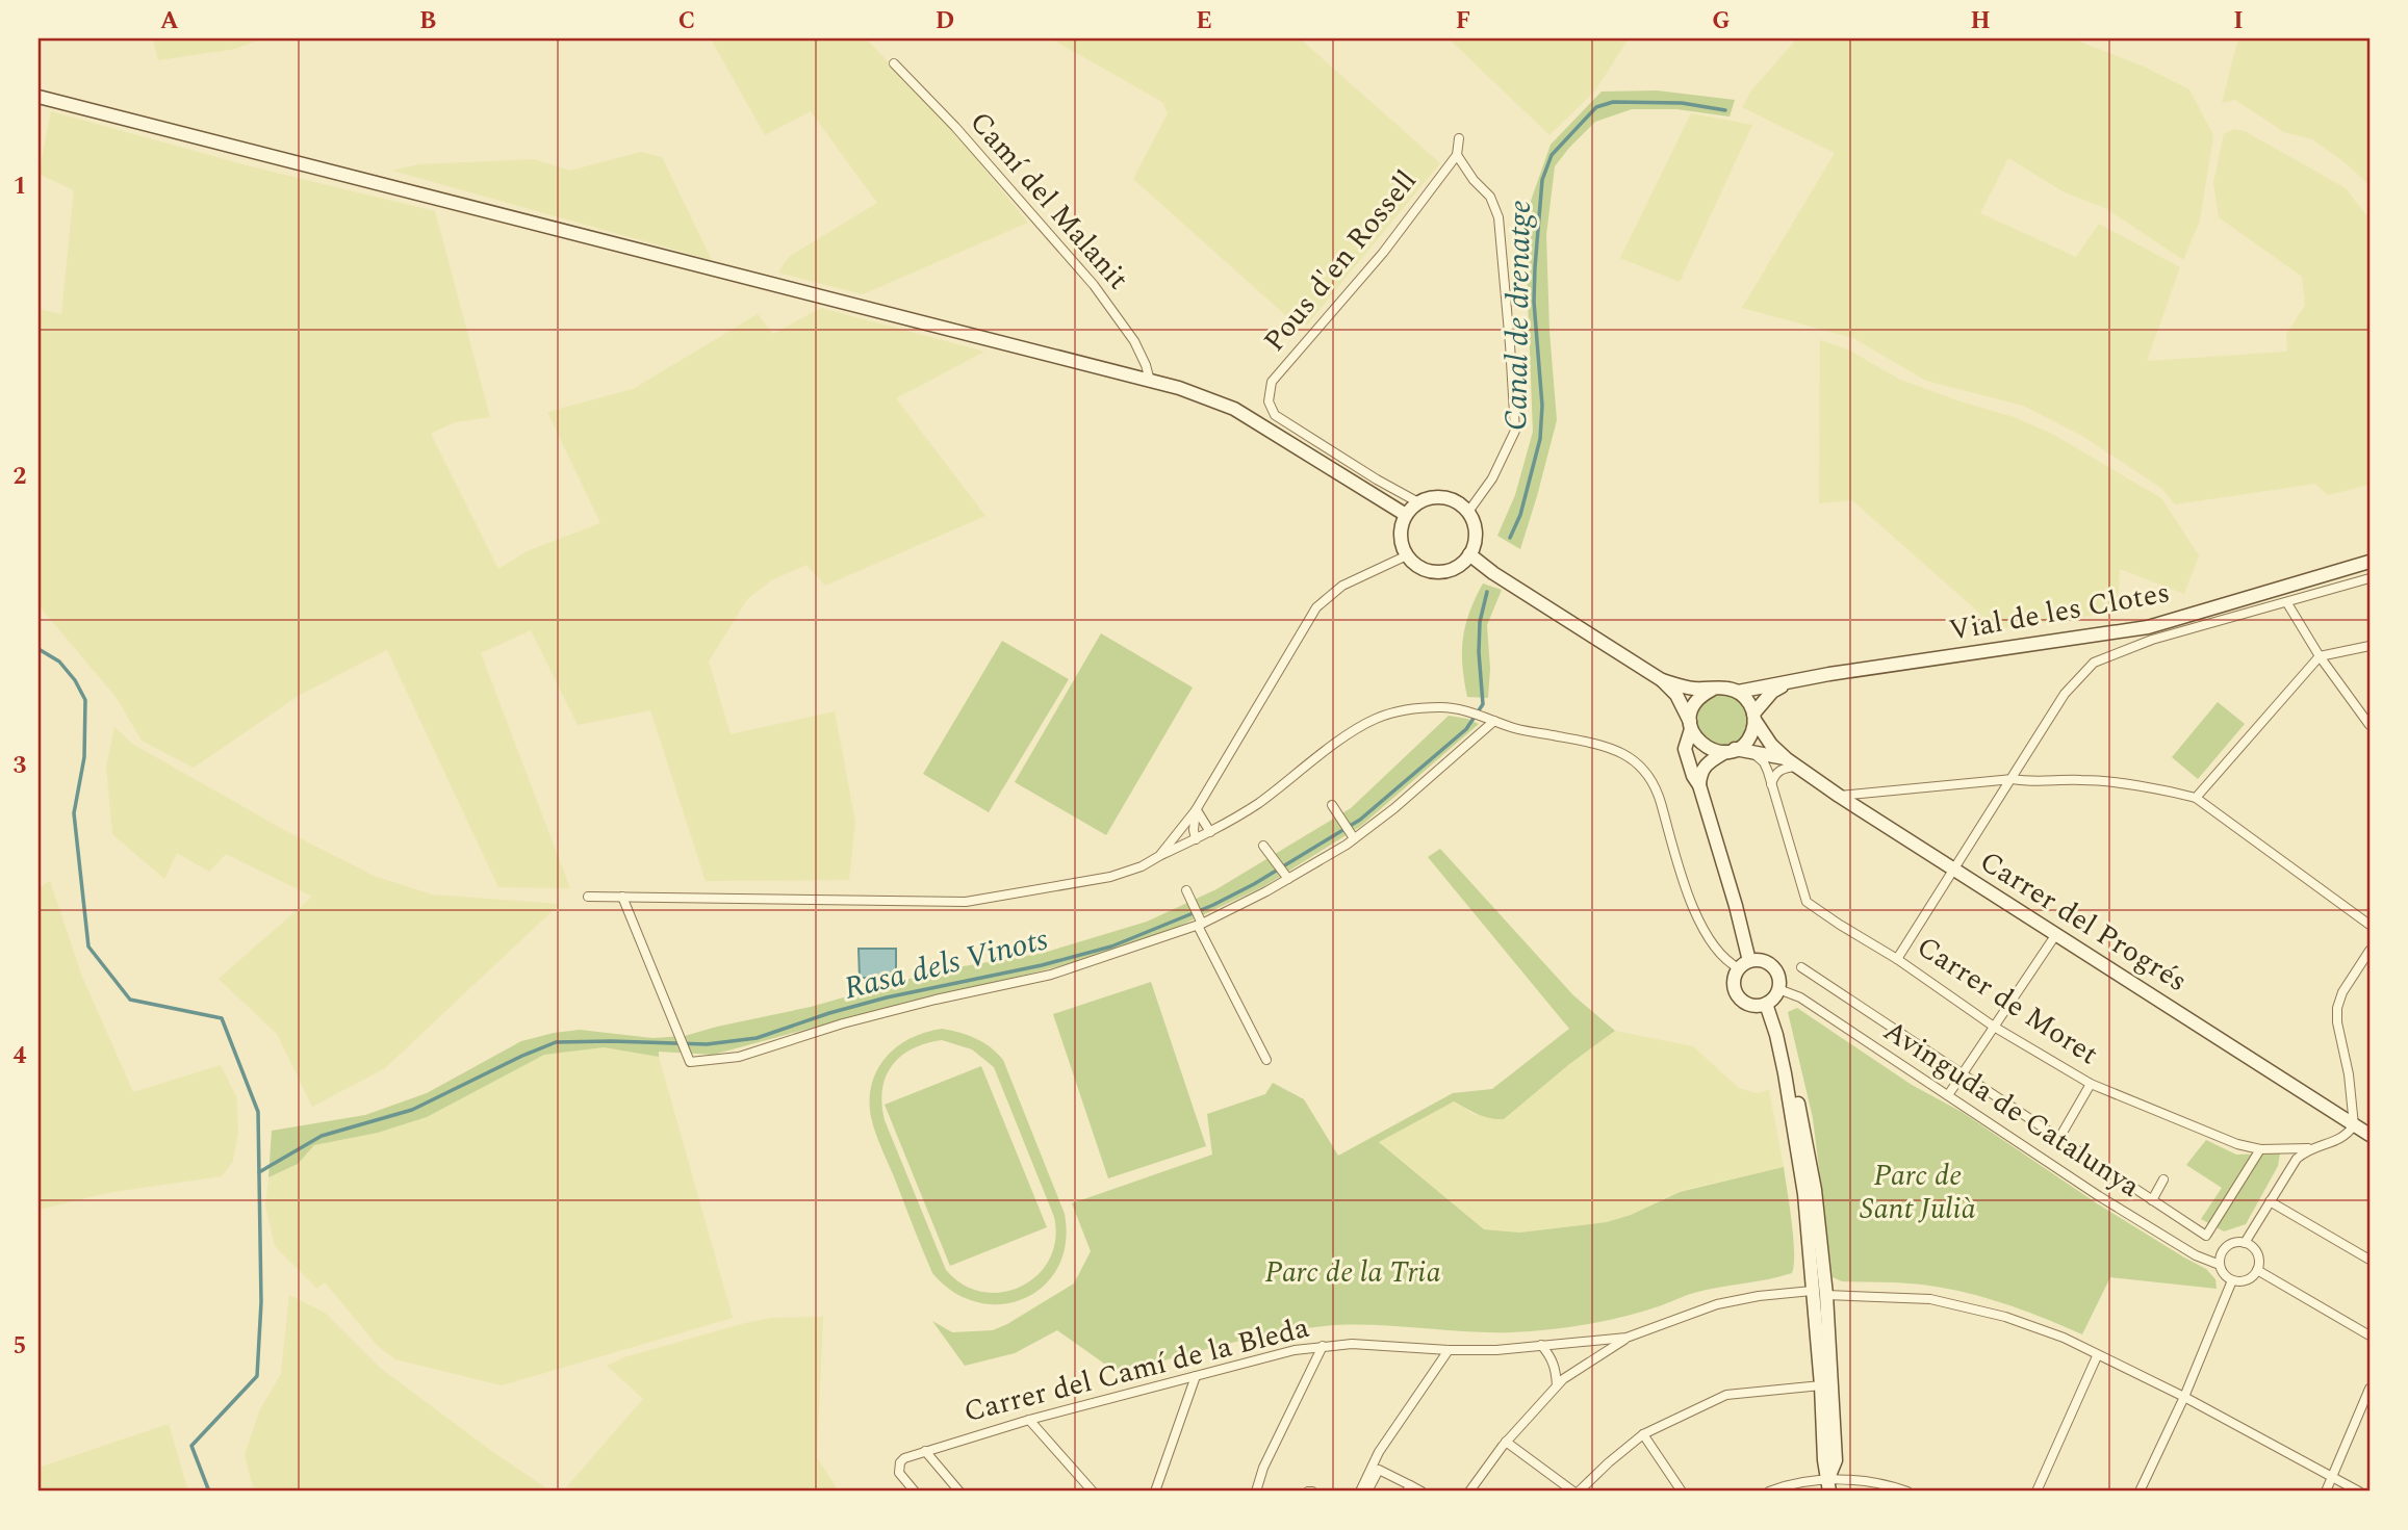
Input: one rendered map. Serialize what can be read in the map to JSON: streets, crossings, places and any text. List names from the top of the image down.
{
  "streets": {
    "street": [
      "Camí del Malanit",
      "Pous d'en Rossell",
      "Vial de les Clotes",
      "Carrer del Progrés",
      "Carrer de Moret",
      "Avinguda de Catalunya",
      "Carrer del Camí de la Bleda"
    ]
  },
  "crossings": [
    ["Vial de les Clotes", "Carrer del Progrés"],
    ["Carrer del Progrés", "Carrer de Moret"]
  ],
  "water": ["Canal de drenatge", "Rasa dels Vinots"],
  "parks": ["Parc de Sant Julià", "Parc de la Tria"],
  "grid": {
    "columns": [
      "A",
      "B",
      "C",
      "D",
      "E",
      "F",
      "G",
      "H",
      "I"
    ],
    "rows": [
      "1",
      "2",
      "3",
      "4",
      "5"
    ]
  }
}
